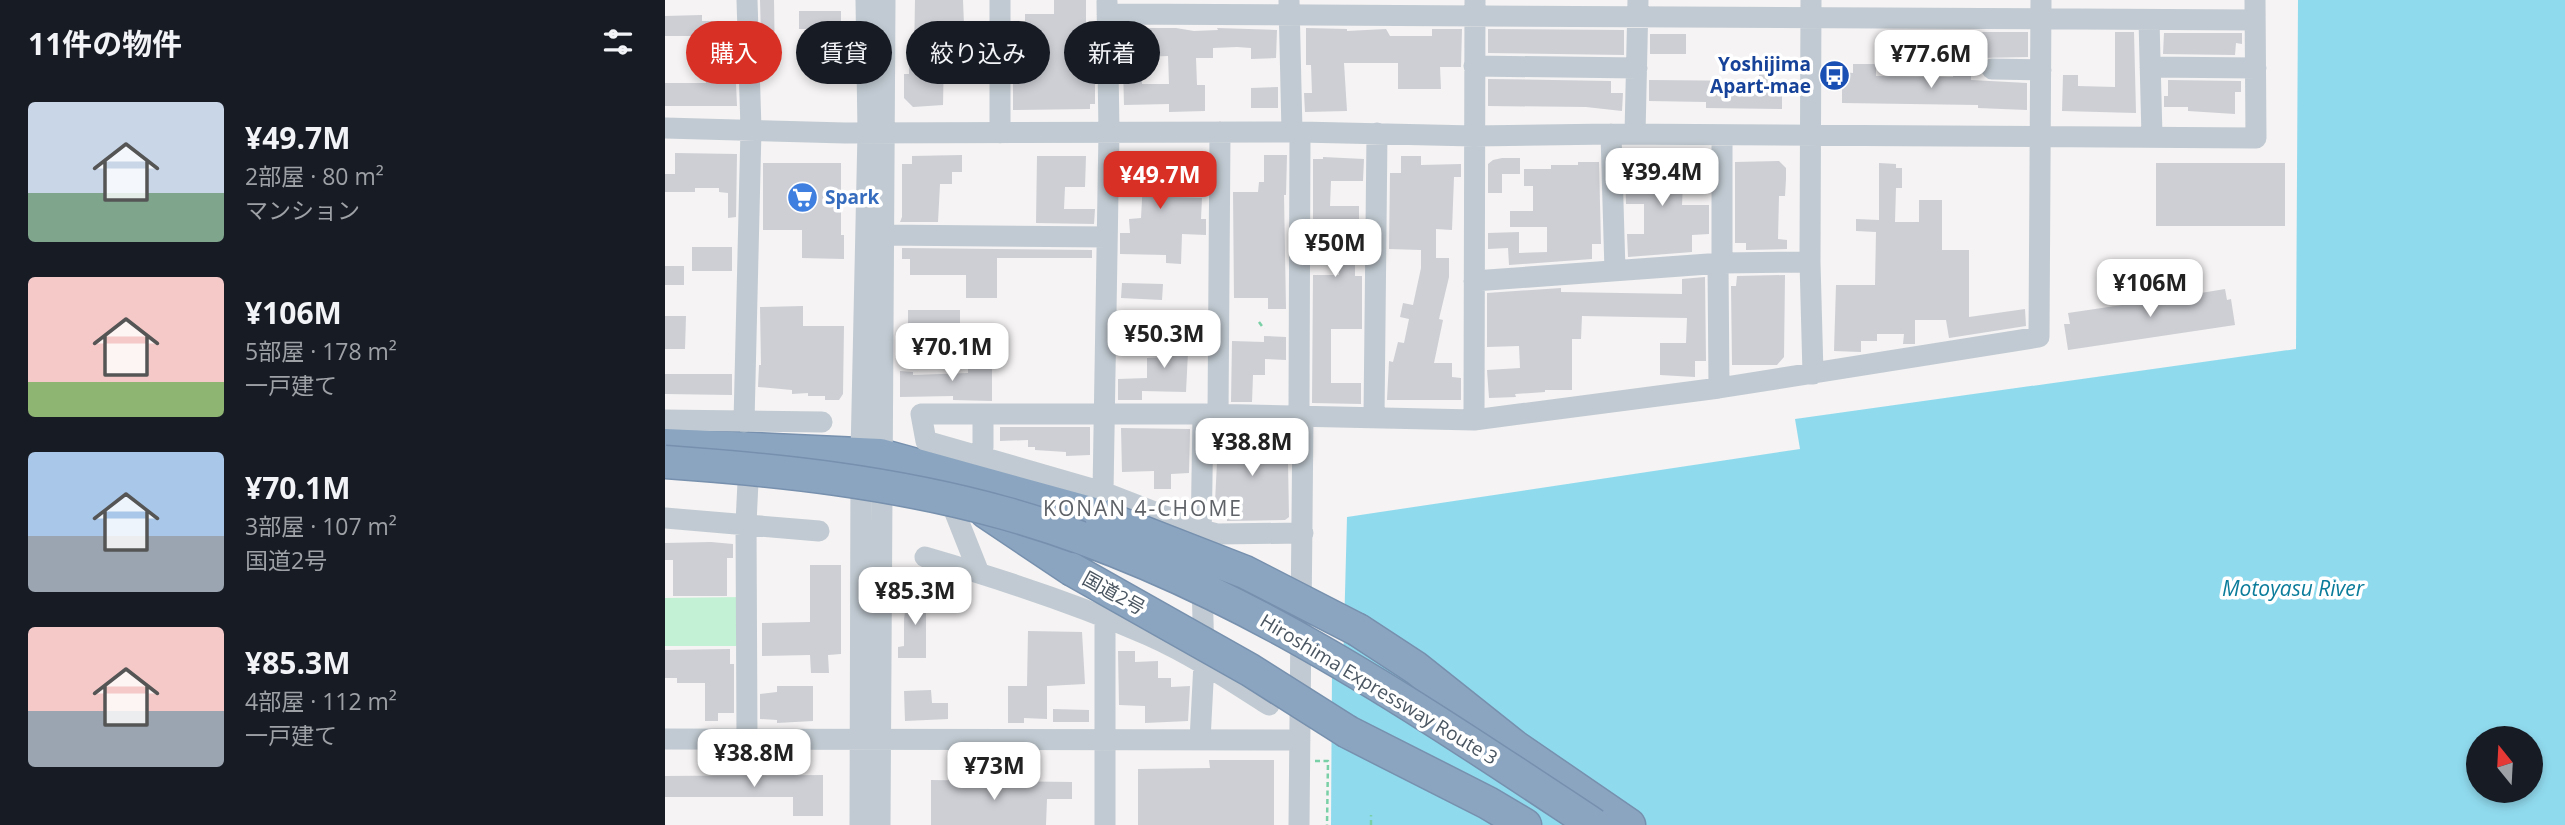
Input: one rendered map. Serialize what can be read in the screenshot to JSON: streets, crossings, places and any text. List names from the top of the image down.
{
  "streets": {
    "highway": ["国道2号", "Hiroshima Expressway Route 3"]
  },
  "districts": ["KONAN 4-CHOME"],
  "water": ["Motoyasu River"],
  "places": {
    "bus stop": ["Yoshijima Apart-mae"],
    "supermarket": ["Spark"]
  },
  "north": "top",
  "page": {
    "heading": "11件の物件",
    "chip": [
      "購入",
      "賃貸",
      "絞り込み",
      "新着"
    ],
    "price": [
      "¥77.6M",
      "¥39.4M",
      "¥49.7M",
      "¥50M",
      "¥106M",
      "¥50.3M",
      "¥70.1M",
      "¥38.8M",
      "¥85.3M",
      "¥38.8M",
      "¥73M"
    ],
    "list": [
      {
        "name": "¥49.7M",
        "note": "2部屋 · 80 m² · マンション"
      },
      {
        "name": "¥106M",
        "note": "5部屋 · 178 m² · 一戸建て"
      },
      {
        "name": "¥70.1M",
        "note": "3部屋 · 107 m² · 国道2号"
      },
      {
        "name": "¥85.3M",
        "note": "4部屋 · 112 m² · 一戸建て"
      }
    ]
  }
}
